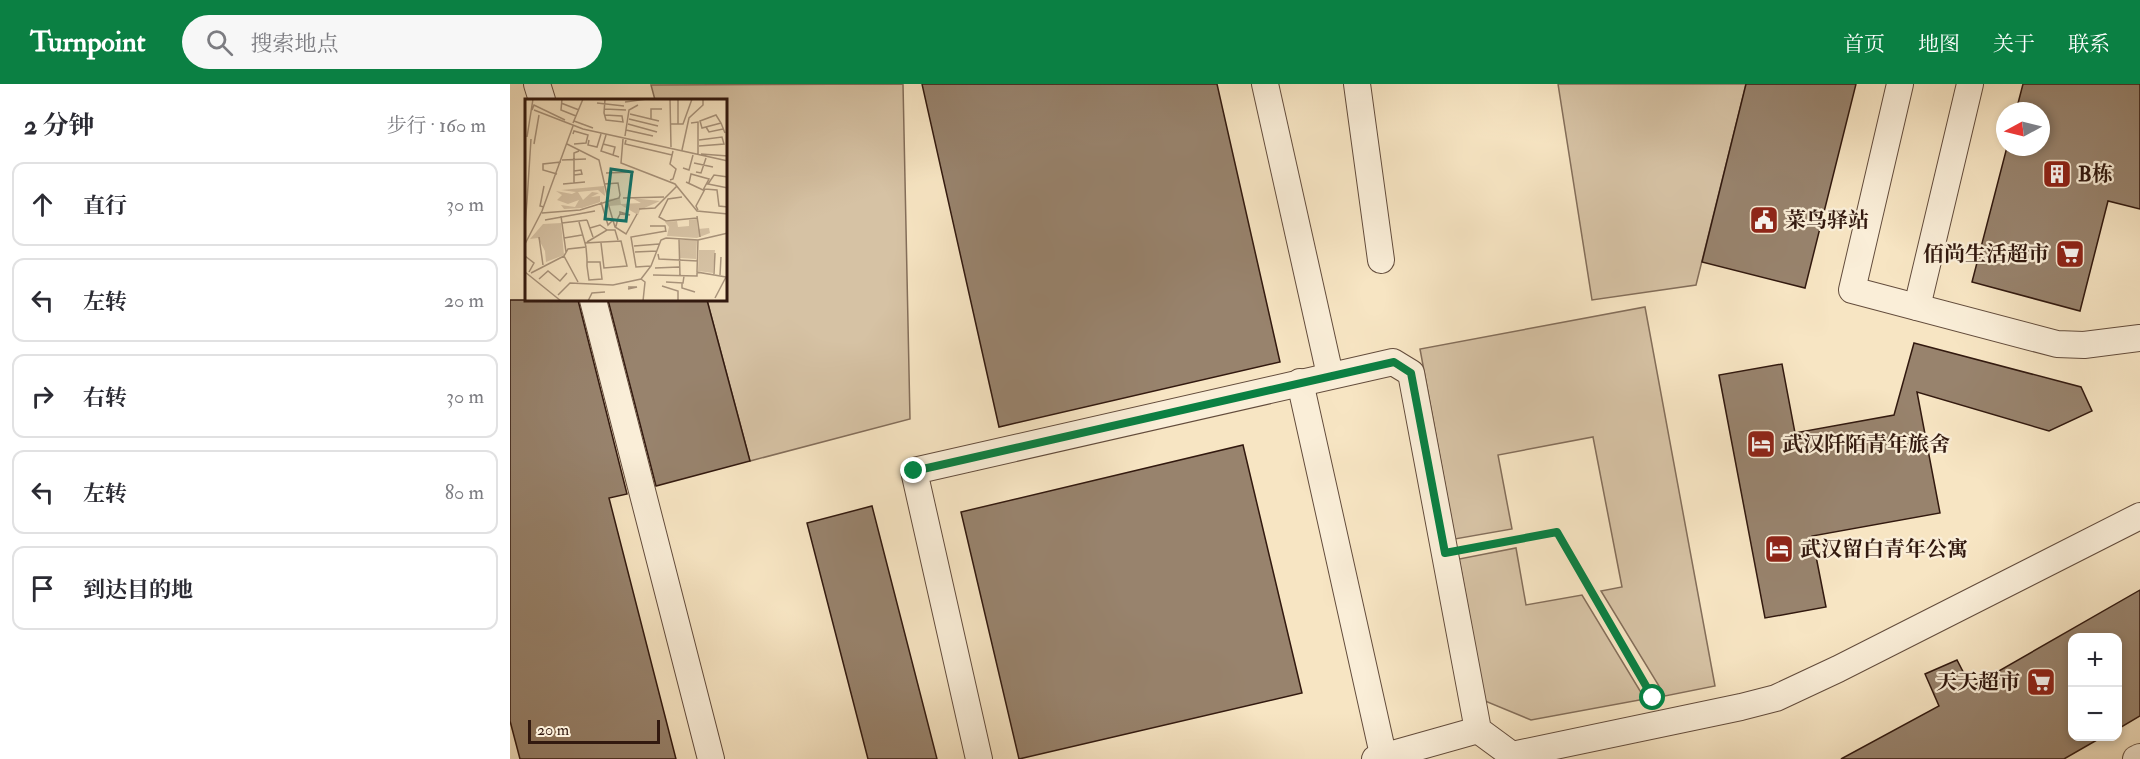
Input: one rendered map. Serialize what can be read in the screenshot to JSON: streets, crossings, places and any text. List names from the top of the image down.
{
  "places": {
    "building": ["B栋"],
    "public building": ["菜鸟驿站"],
    "supermarket": ["佰尚生活超市", "天天超市"],
    "hotel": ["武汉阡陌青年旅舍", "武汉留白青年公寓"]
  },
  "scale_bar": "20 m",
  "north": "left",
  "page": {
    "header": "Turnpoint",
    "search": "搜索地点",
    "nav": [
      "首页",
      "地图",
      "关于",
      "联系"
    ],
    "heading": ["2 分钟", "步行 · 160 m"],
    "list": [
      ["直行", "30 m"],
      ["左转", "20 m"],
      ["右转", "30 m"],
      ["左转", "80 m"],
      "到达目的地"
    ],
    "map_buttons": ["+", "−"],
    "scale": "20 m"
  }
}
